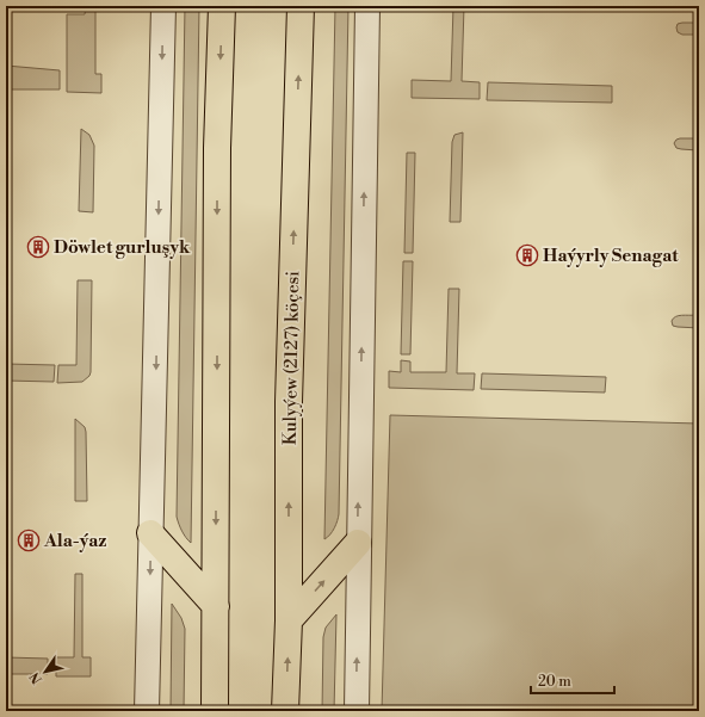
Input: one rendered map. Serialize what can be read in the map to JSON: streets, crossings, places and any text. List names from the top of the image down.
{
  "streets": {
    "highway": ["Kulyýew (2127) köçesi"]
  },
  "places": {
    "building": ["Döwlet gurluşyk", "Haýyrly Senagat", "Ala-ýaz"]
  },
  "scale_bar": "20 m",
  "north": "bottom left"
}
